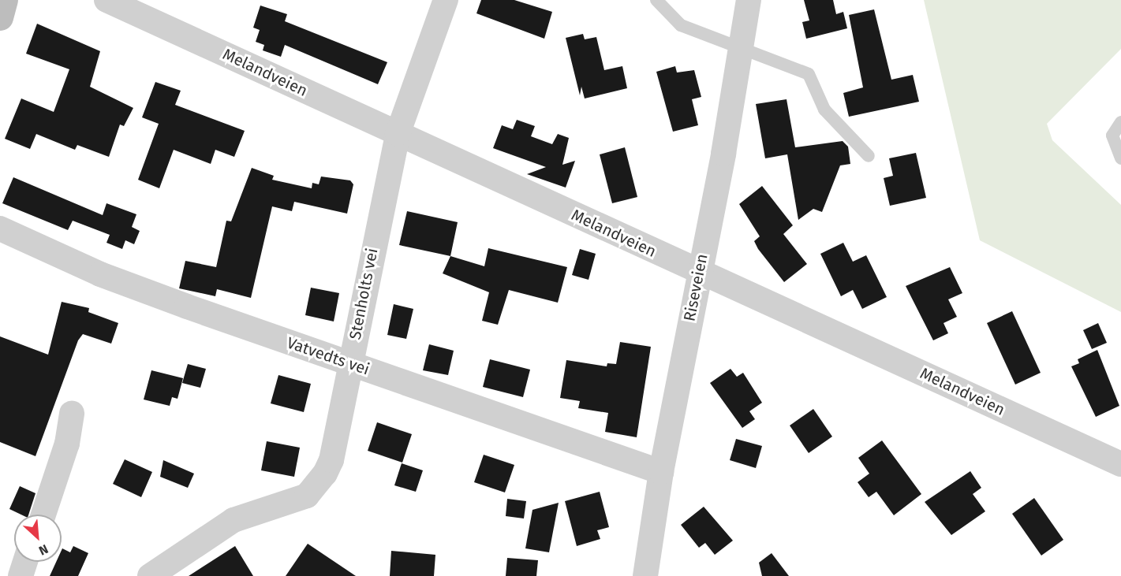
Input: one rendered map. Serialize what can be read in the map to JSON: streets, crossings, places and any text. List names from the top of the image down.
{
  "streets": {
    "street": [
      "Melandveien",
      "Riseveien",
      "Stenholts vei",
      "Vatvedts vei"
    ]
  },
  "crossings": [
    ["Melandveien", "Riseveien"],
    ["Melandveien", "Stenholts vei"],
    ["Riseveien", "Vatvedts vei"],
    ["Stenholts vei", "Vatvedts vei"]
  ],
  "north": "bottom right"
}
